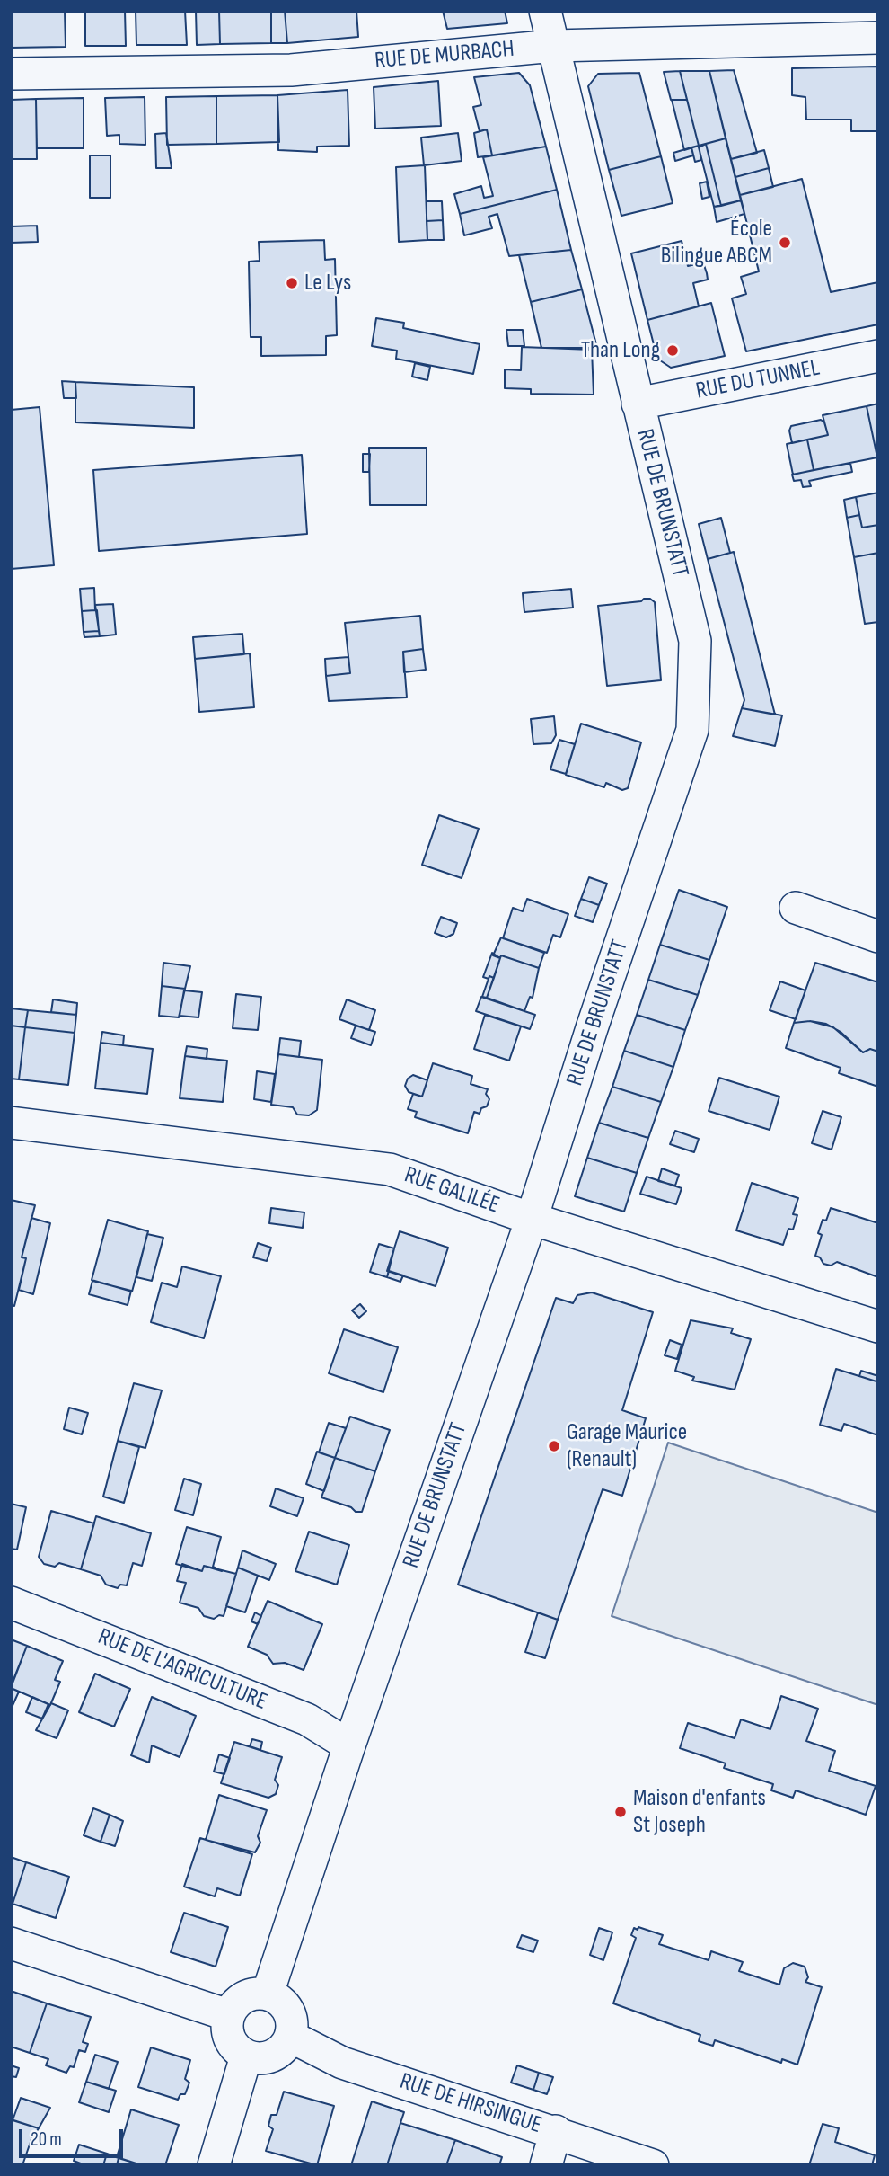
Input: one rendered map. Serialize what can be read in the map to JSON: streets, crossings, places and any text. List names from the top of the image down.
{
  "streets": {
    "street": [
      "RUE DE MURBACH",
      "RUE DU TUNNEL",
      "RUE DE BRUNSTATT",
      "RUE GALILÉE",
      "RUE DE L'AGRICULTURE",
      "RUE DE HIRSINGUE"
    ]
  },
  "crossings": [
    ["RUE DE MURBACH", "RUE DE BRUNSTATT"],
    ["RUE DU TUNNEL", "RUE DE BRUNSTATT"],
    ["RUE DE BRUNSTATT", "RUE GALILÉE"],
    ["RUE DE BRUNSTATT", "RUE DE L'AGRICULTURE"],
    ["RUE DE BRUNSTATT", "RUE DE HIRSINGUE"]
  ],
  "places": [
    "École Bilingue ABCM",
    "Le Lys",
    "Than Long",
    "Garage Maurice (Renault)",
    "Maison d'enfants St Joseph"
  ],
  "scale_bar": "20 m"
}
